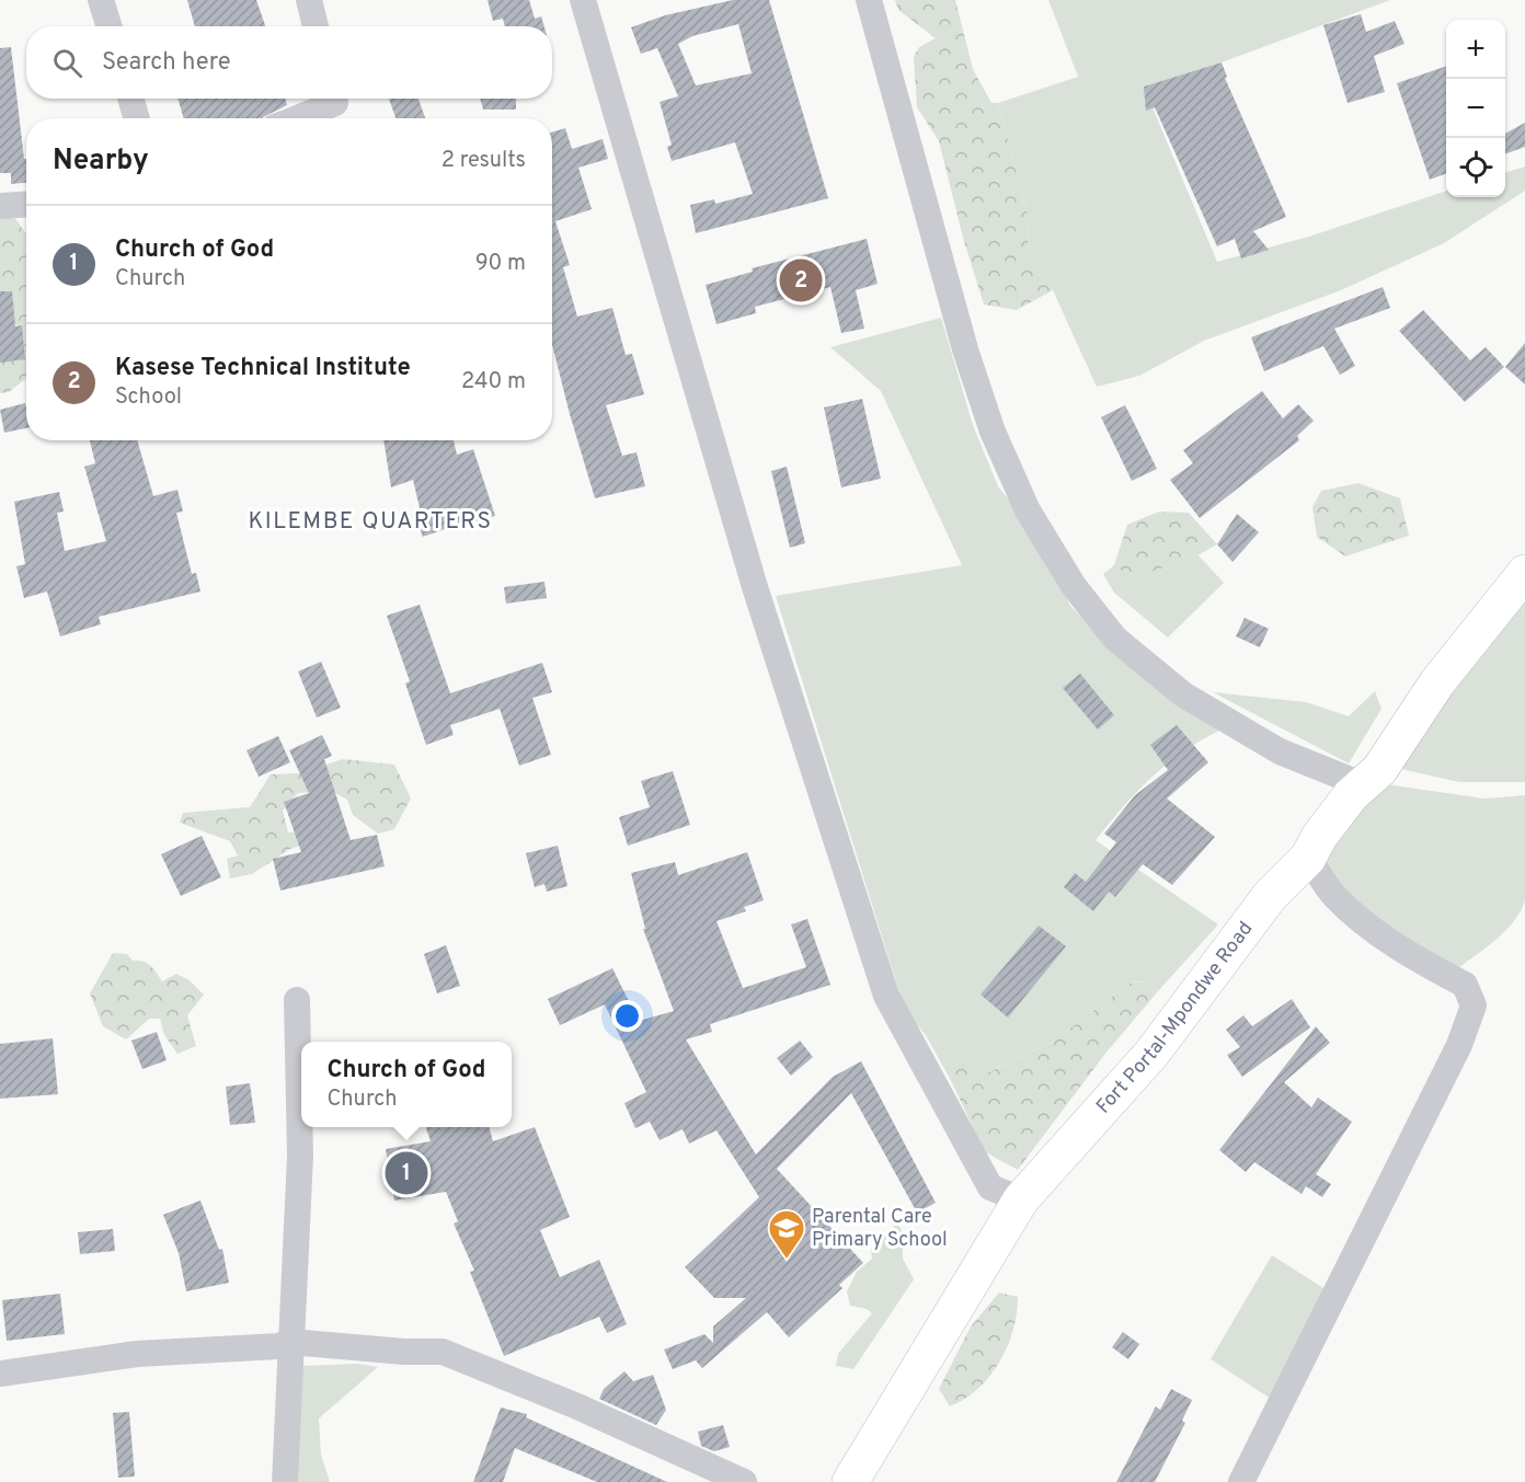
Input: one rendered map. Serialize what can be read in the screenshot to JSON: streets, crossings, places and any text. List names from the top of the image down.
{
  "streets": {
    "highway": ["Fort Portal-Mpondwe Road"]
  },
  "districts": ["KILEMBE QUARTERS"],
  "places": {
    "school or university": ["Parental Care Primary School"]
  },
  "page": {
    "map_buttons": ["+", "−"],
    "search": "Search here",
    "heading": ["Nearby", "2 results"],
    "list": [
      {
        "mark": "1",
        "name": "Church of God",
        "note": "Church",
        "value": "90 m"
      },
      {
        "mark": "2",
        "name": "Kasese Technical Institute",
        "note": "School",
        "value": "240 m"
      }
    ],
    "pins": ["2", "1"],
    "popup": ["Church of God", "Church"]
  }
}
